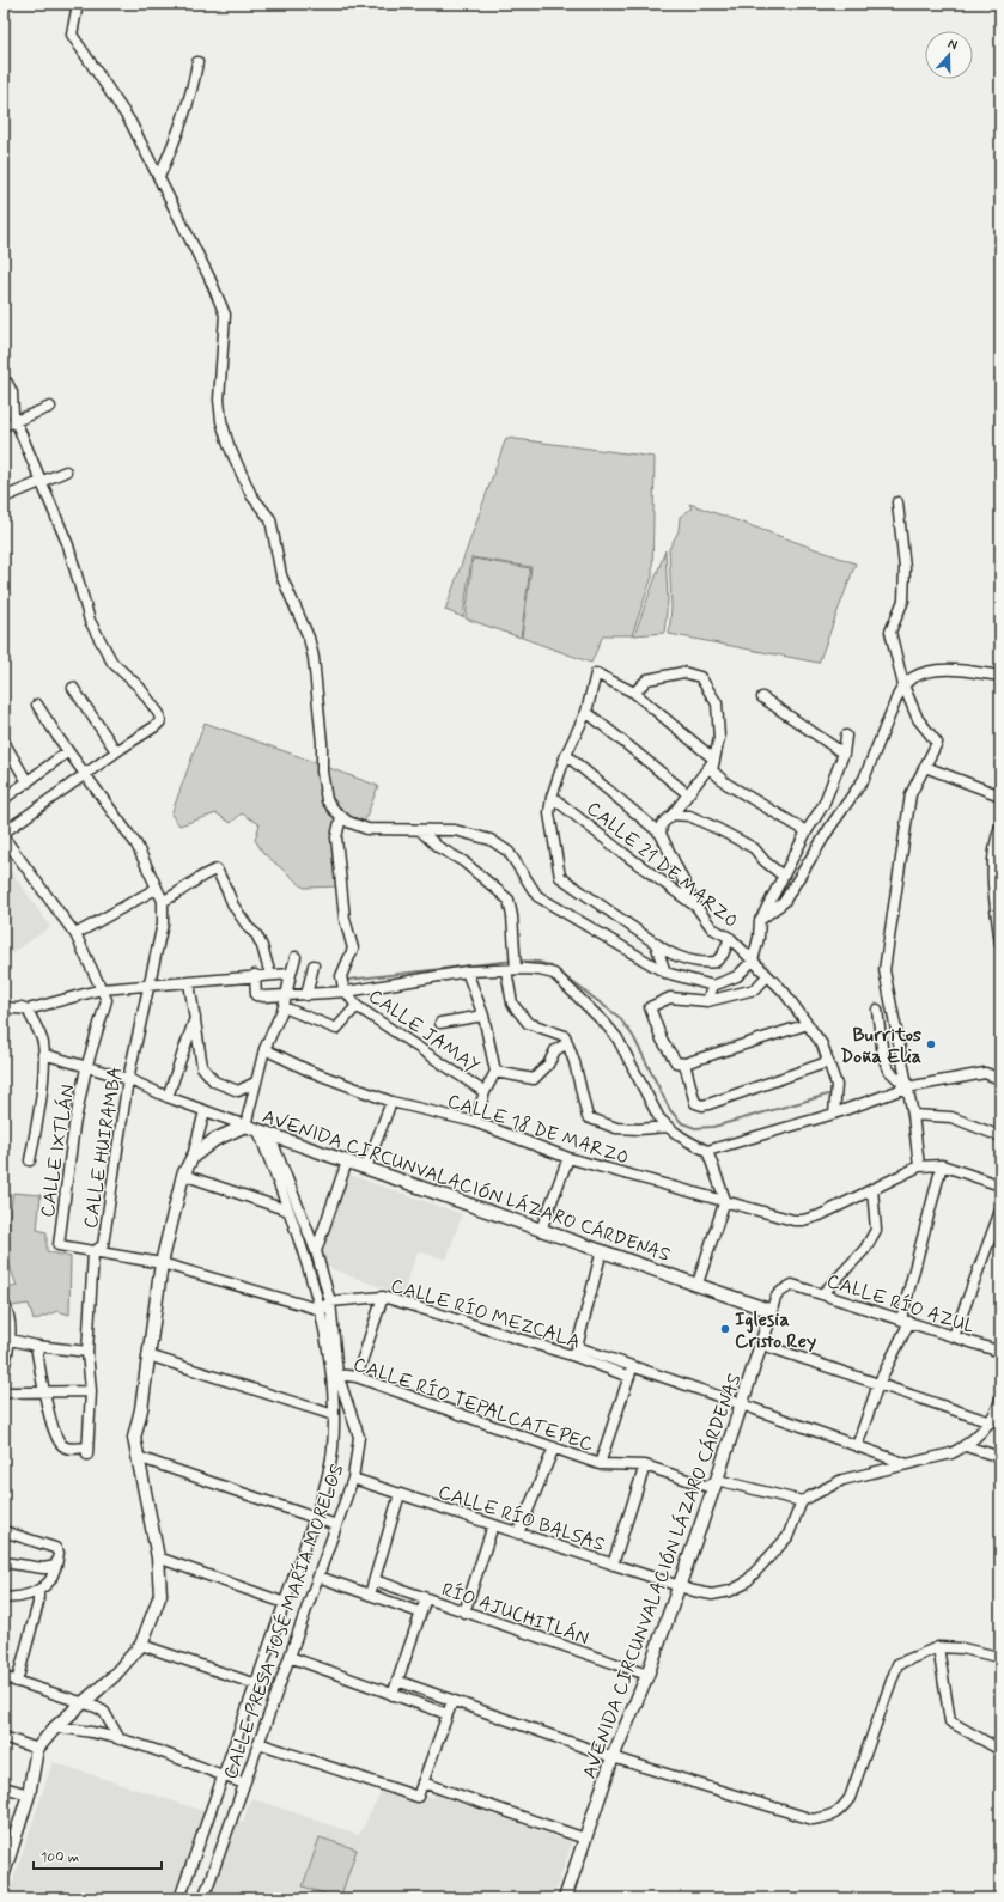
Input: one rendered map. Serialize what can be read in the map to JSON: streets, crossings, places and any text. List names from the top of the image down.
{
  "streets": {
    "street": [
      "CALLE 21 DE MARZO",
      "CALLE JAMAY",
      "CALLE 18 DE MARZO",
      "CALLE HUIRAMBA",
      "CALLE IXTLÁN",
      "AVENIDA CIRCUNVALACIÓN LÁZARO CÁRDENAS",
      "CALLE RÍO AZUL",
      "CALLE RÍO MEZCALA",
      "CALLE RÍO TEPALCATEPEC",
      "CALLE RÍO BALSAS",
      "RÍO AJUCHITLÁN",
      "CALLE PRESA JOSÉ MARÍA MORELOS"
    ]
  },
  "crossings": [
    ["CALLE JAMAY", "CALLE 18 DE MARZO"],
    ["CALLE HUIRAMBA", "CALLE IXTLÁN"],
    ["AVENIDA CIRCUNVALACIÓN LÁZARO CÁRDENAS", "CALLE RÍO AZUL"],
    ["AVENIDA CIRCUNVALACIÓN LÁZARO CÁRDENAS", "CALLE RÍO TEPALCATEPEC"],
    ["AVENIDA CIRCUNVALACIÓN LÁZARO CÁRDENAS", "CALLE RÍO BALSAS"],
    ["AVENIDA CIRCUNVALACIÓN LÁZARO CÁRDENAS", "RÍO AJUCHITLÁN"],
    ["AVENIDA CIRCUNVALACIÓN LÁZARO CÁRDENAS", "CALLE PRESA JOSÉ MARÍA MORELOS"],
    ["CALLE RÍO MEZCALA", "CALLE PRESA JOSÉ MARÍA MORELOS"],
    ["CALLE RÍO TEPALCATEPEC", "CALLE PRESA JOSÉ MARÍA MORELOS"],
    ["CALLE RÍO BALSAS", "CALLE PRESA JOSÉ MARÍA MORELOS"],
    ["RÍO AJUCHITLÁN", "CALLE PRESA JOSÉ MARÍA MORELOS"]
  ],
  "places": ["Burritos Doña Elia", "Iglesia Cristo Rey"],
  "scale_bar": "100 m",
  "north": "top"
}
